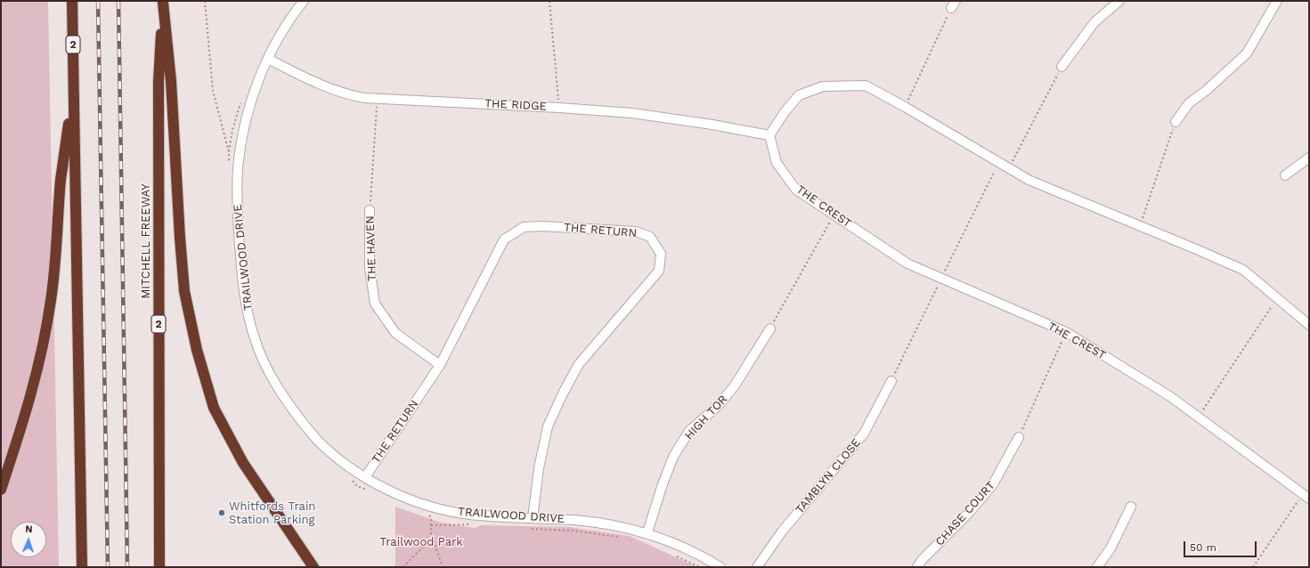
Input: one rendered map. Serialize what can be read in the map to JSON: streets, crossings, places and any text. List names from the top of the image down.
{
  "streets": {
    "highway": ["2", "MITCHELL FREEWAY"],
    "street": [
      "THE RIDGE",
      "THE CREST",
      "THE RETURN",
      "THE HAVEN",
      "TRAILWOOD DRIVE",
      "HIGH TOR",
      "TAMBLYN CLOSE",
      "CHASE COURT"
    ]
  },
  "crossings": [
    ["THE RIDGE", "THE CREST"],
    ["THE RIDGE", "TRAILWOOD DRIVE"],
    ["THE RETURN", "THE HAVEN"],
    ["THE RETURN", "TRAILWOOD DRIVE"],
    ["TRAILWOOD DRIVE", "HIGH TOR"]
  ],
  "parks": ["Trailwood Park"],
  "places": ["Whitfords Train Station Parking"],
  "scale_bar": "50 m",
  "north": "top"
}
